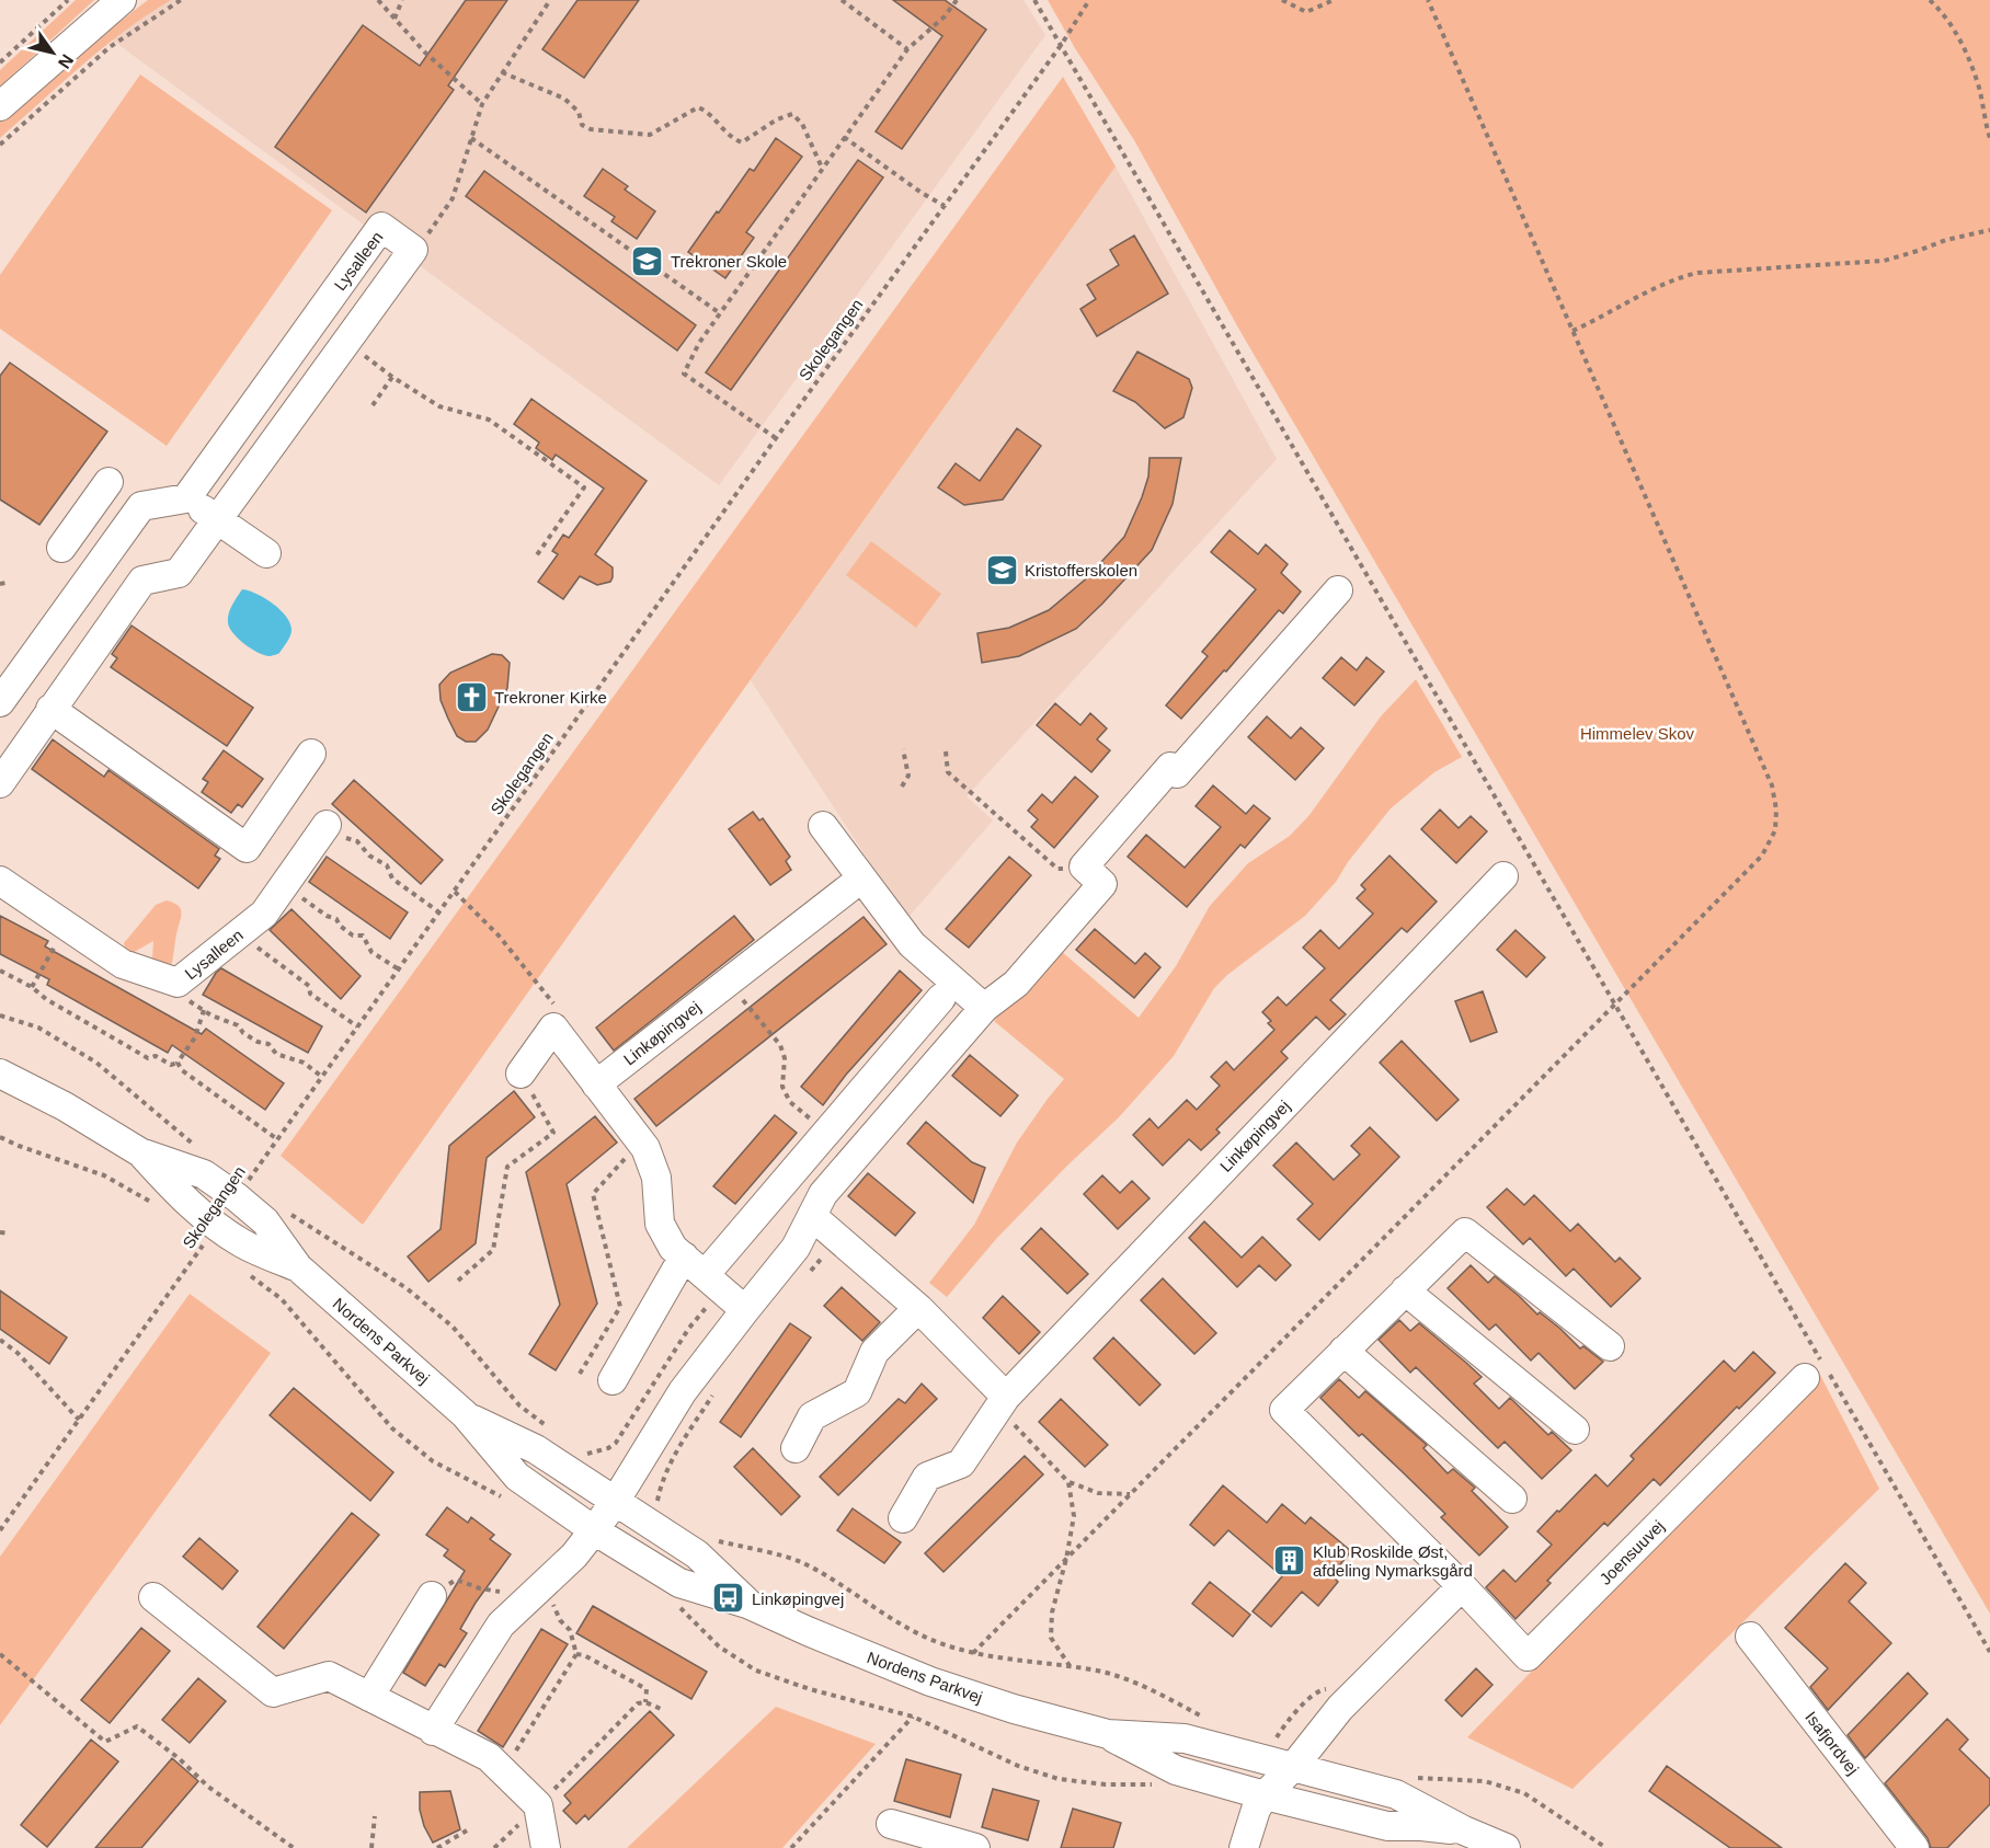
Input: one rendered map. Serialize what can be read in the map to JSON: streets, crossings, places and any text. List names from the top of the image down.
{
  "streets": {
    "street": [
      "Lysalleen",
      "Linkøpingvej",
      "Nordens Parkvej",
      "Joensuuvej",
      "Isafjordvej"
    ],
    "path": ["Skolegangen"]
  },
  "crossings": [
    ["Skolegangen", "Nordens Parkvej"]
  ],
  "parks": ["Himmelev Skov"],
  "places": {
    "school or university": ["Trekroner Skole", "Kristofferskolen"],
    "church": ["Trekroner Kirke"],
    "building": ["Klub Roskilde Øst, afdeling Nymarksgård"],
    "bus stop": ["Linkøpingvej"]
  },
  "north": "bottom right"
}
